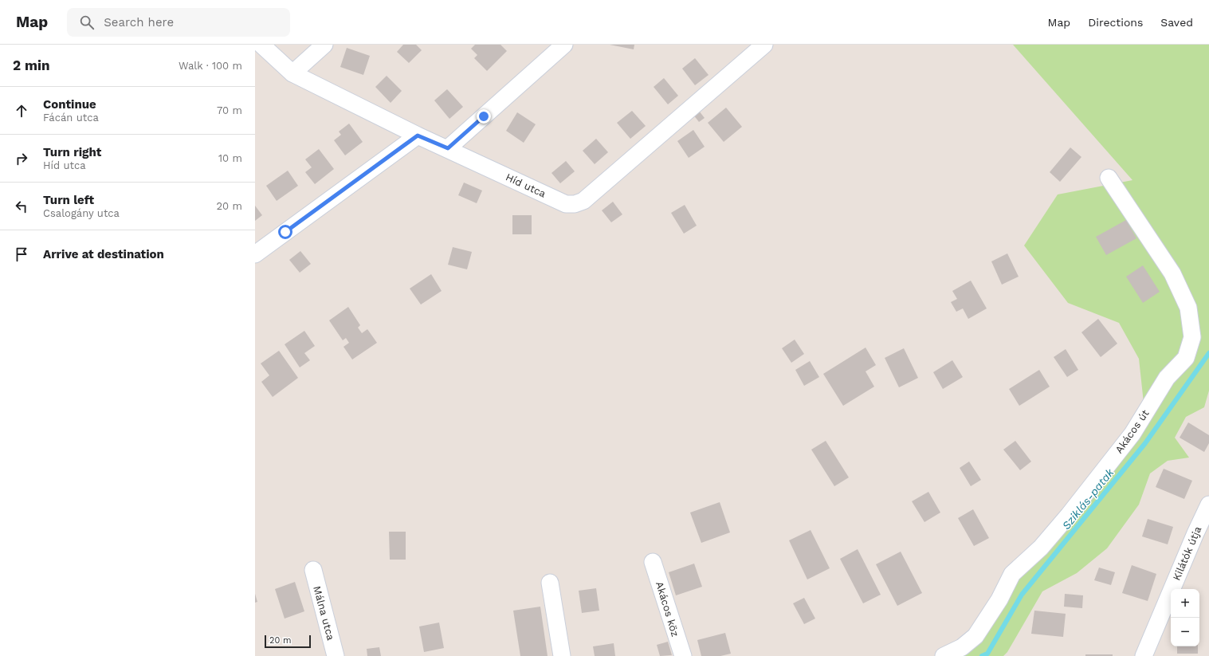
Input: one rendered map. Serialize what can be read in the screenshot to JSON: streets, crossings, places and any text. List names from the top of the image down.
{
  "streets": {
    "street": [
      "Híd utca",
      "Akácos út",
      "Kilátók útja",
      "Akácos köz",
      "Málna utca"
    ]
  },
  "water": ["Sziklás-patak"],
  "scale_bar": "20 m",
  "page": {
    "header": "Map",
    "search": "Search here",
    "nav": ["Map", "Directions", "Saved"],
    "heading": ["2 min", "Walk · 100 m"],
    "list": [
      ["Continue", "Fácán utca", "70 m"],
      ["Turn right", "Híd utca", "10 m"],
      ["Turn left", "Csalogány utca", "20 m"],
      "Arrive at destination"
    ],
    "map_buttons": ["+", "−"],
    "scale": "20 m"
  }
}
